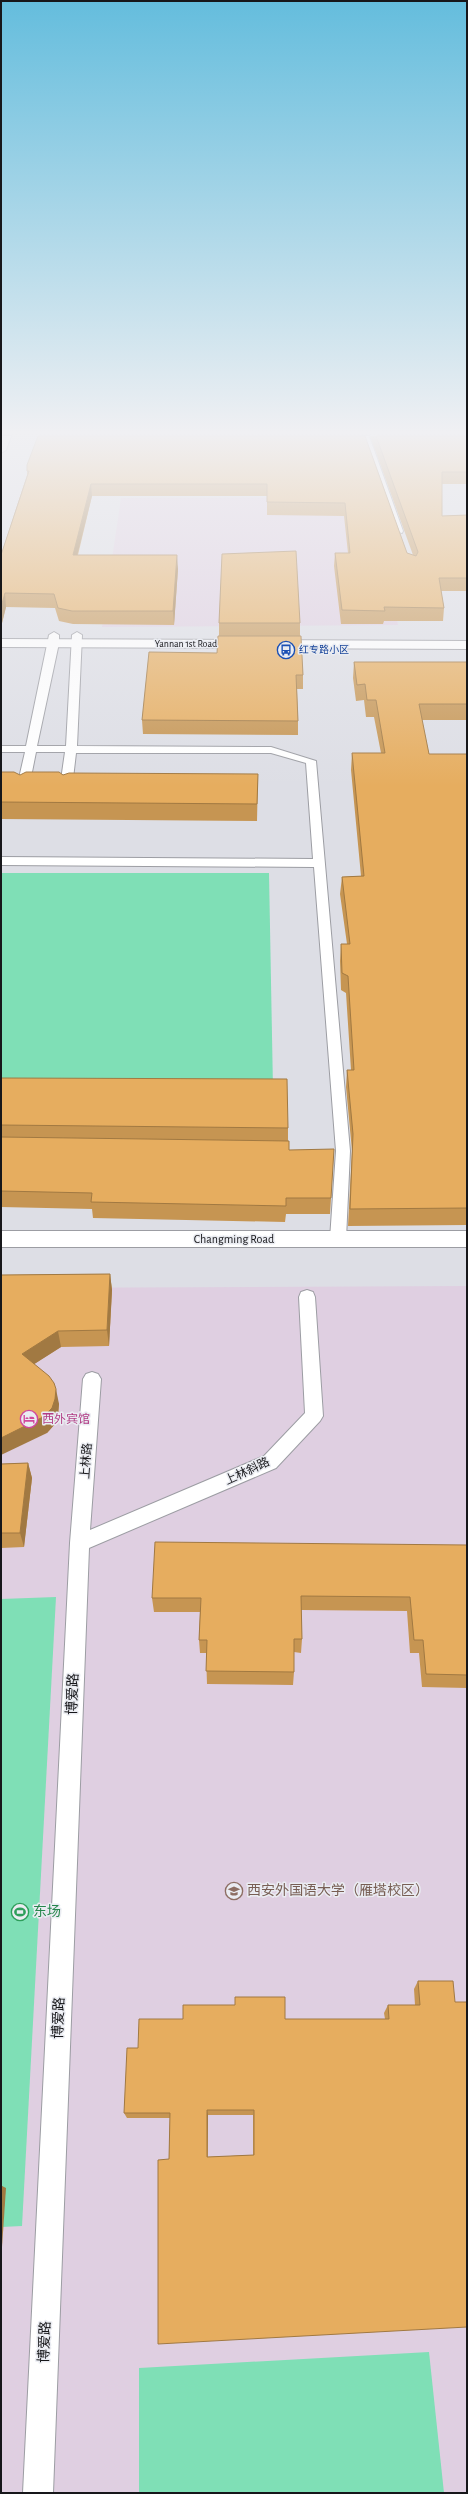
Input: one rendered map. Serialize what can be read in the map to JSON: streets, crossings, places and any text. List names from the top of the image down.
{
  "streets": {
    "main road": ["Yannan 1st Road", "Changming Road"],
    "lane": ["上林路", "上林斜路", "博爱路"]
  },
  "crossings": [
    ["上林路", "上林斜路"],
    ["上林路", "博爱路"],
    ["上林斜路", "博爱路"]
  ],
  "places": {
    "bus stop": ["红专路小区"],
    "hotel": ["西外宾馆"],
    "school or university": ["西安外国语大学（雁塔校区）"],
    "sports": ["东场"]
  }
}
